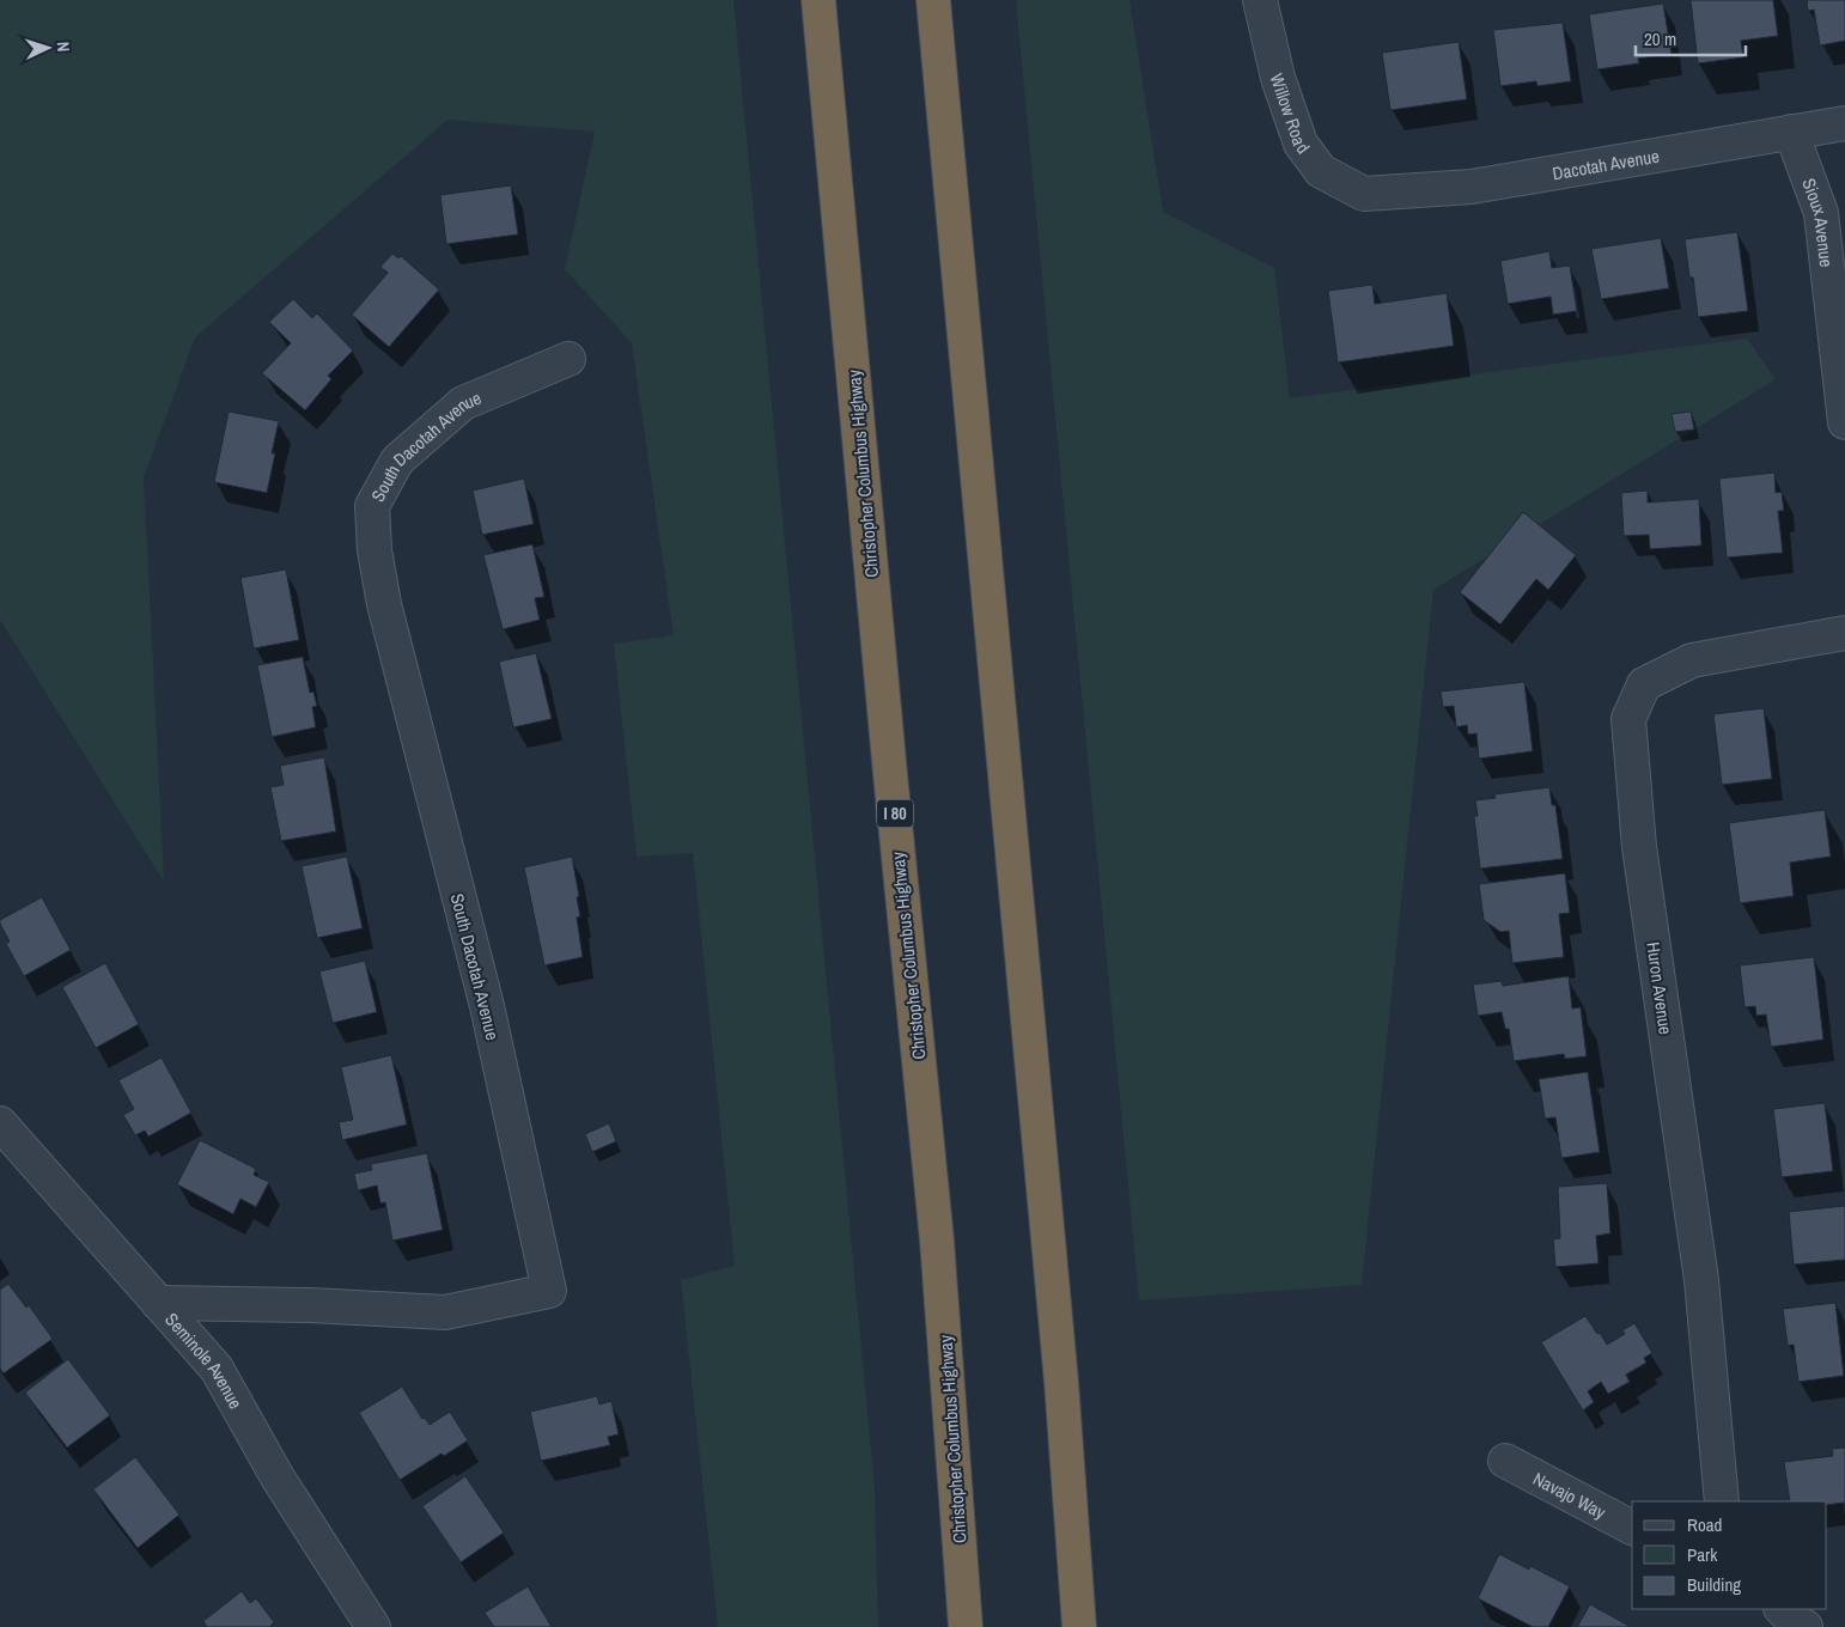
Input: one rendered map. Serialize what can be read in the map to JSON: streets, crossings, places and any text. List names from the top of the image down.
{
  "streets": {
    "highway": ["Christopher Columbus Highway", "I 80"],
    "street": [
      "Willow Road",
      "Dacotah Avenue",
      "Sioux Avenue",
      "South Dacotah Avenue",
      "Huron Avenue",
      "Seminole Avenue",
      "Navajo Way"
    ]
  },
  "crossings": [
    ["Willow Road", "Dacotah Avenue"],
    ["Dacotah Avenue", "Sioux Avenue"],
    ["South Dacotah Avenue", "Seminole Avenue"]
  ],
  "legend": ["Road", "Park", "Building"],
  "scale_bar": "20 m",
  "north": "right"
}
